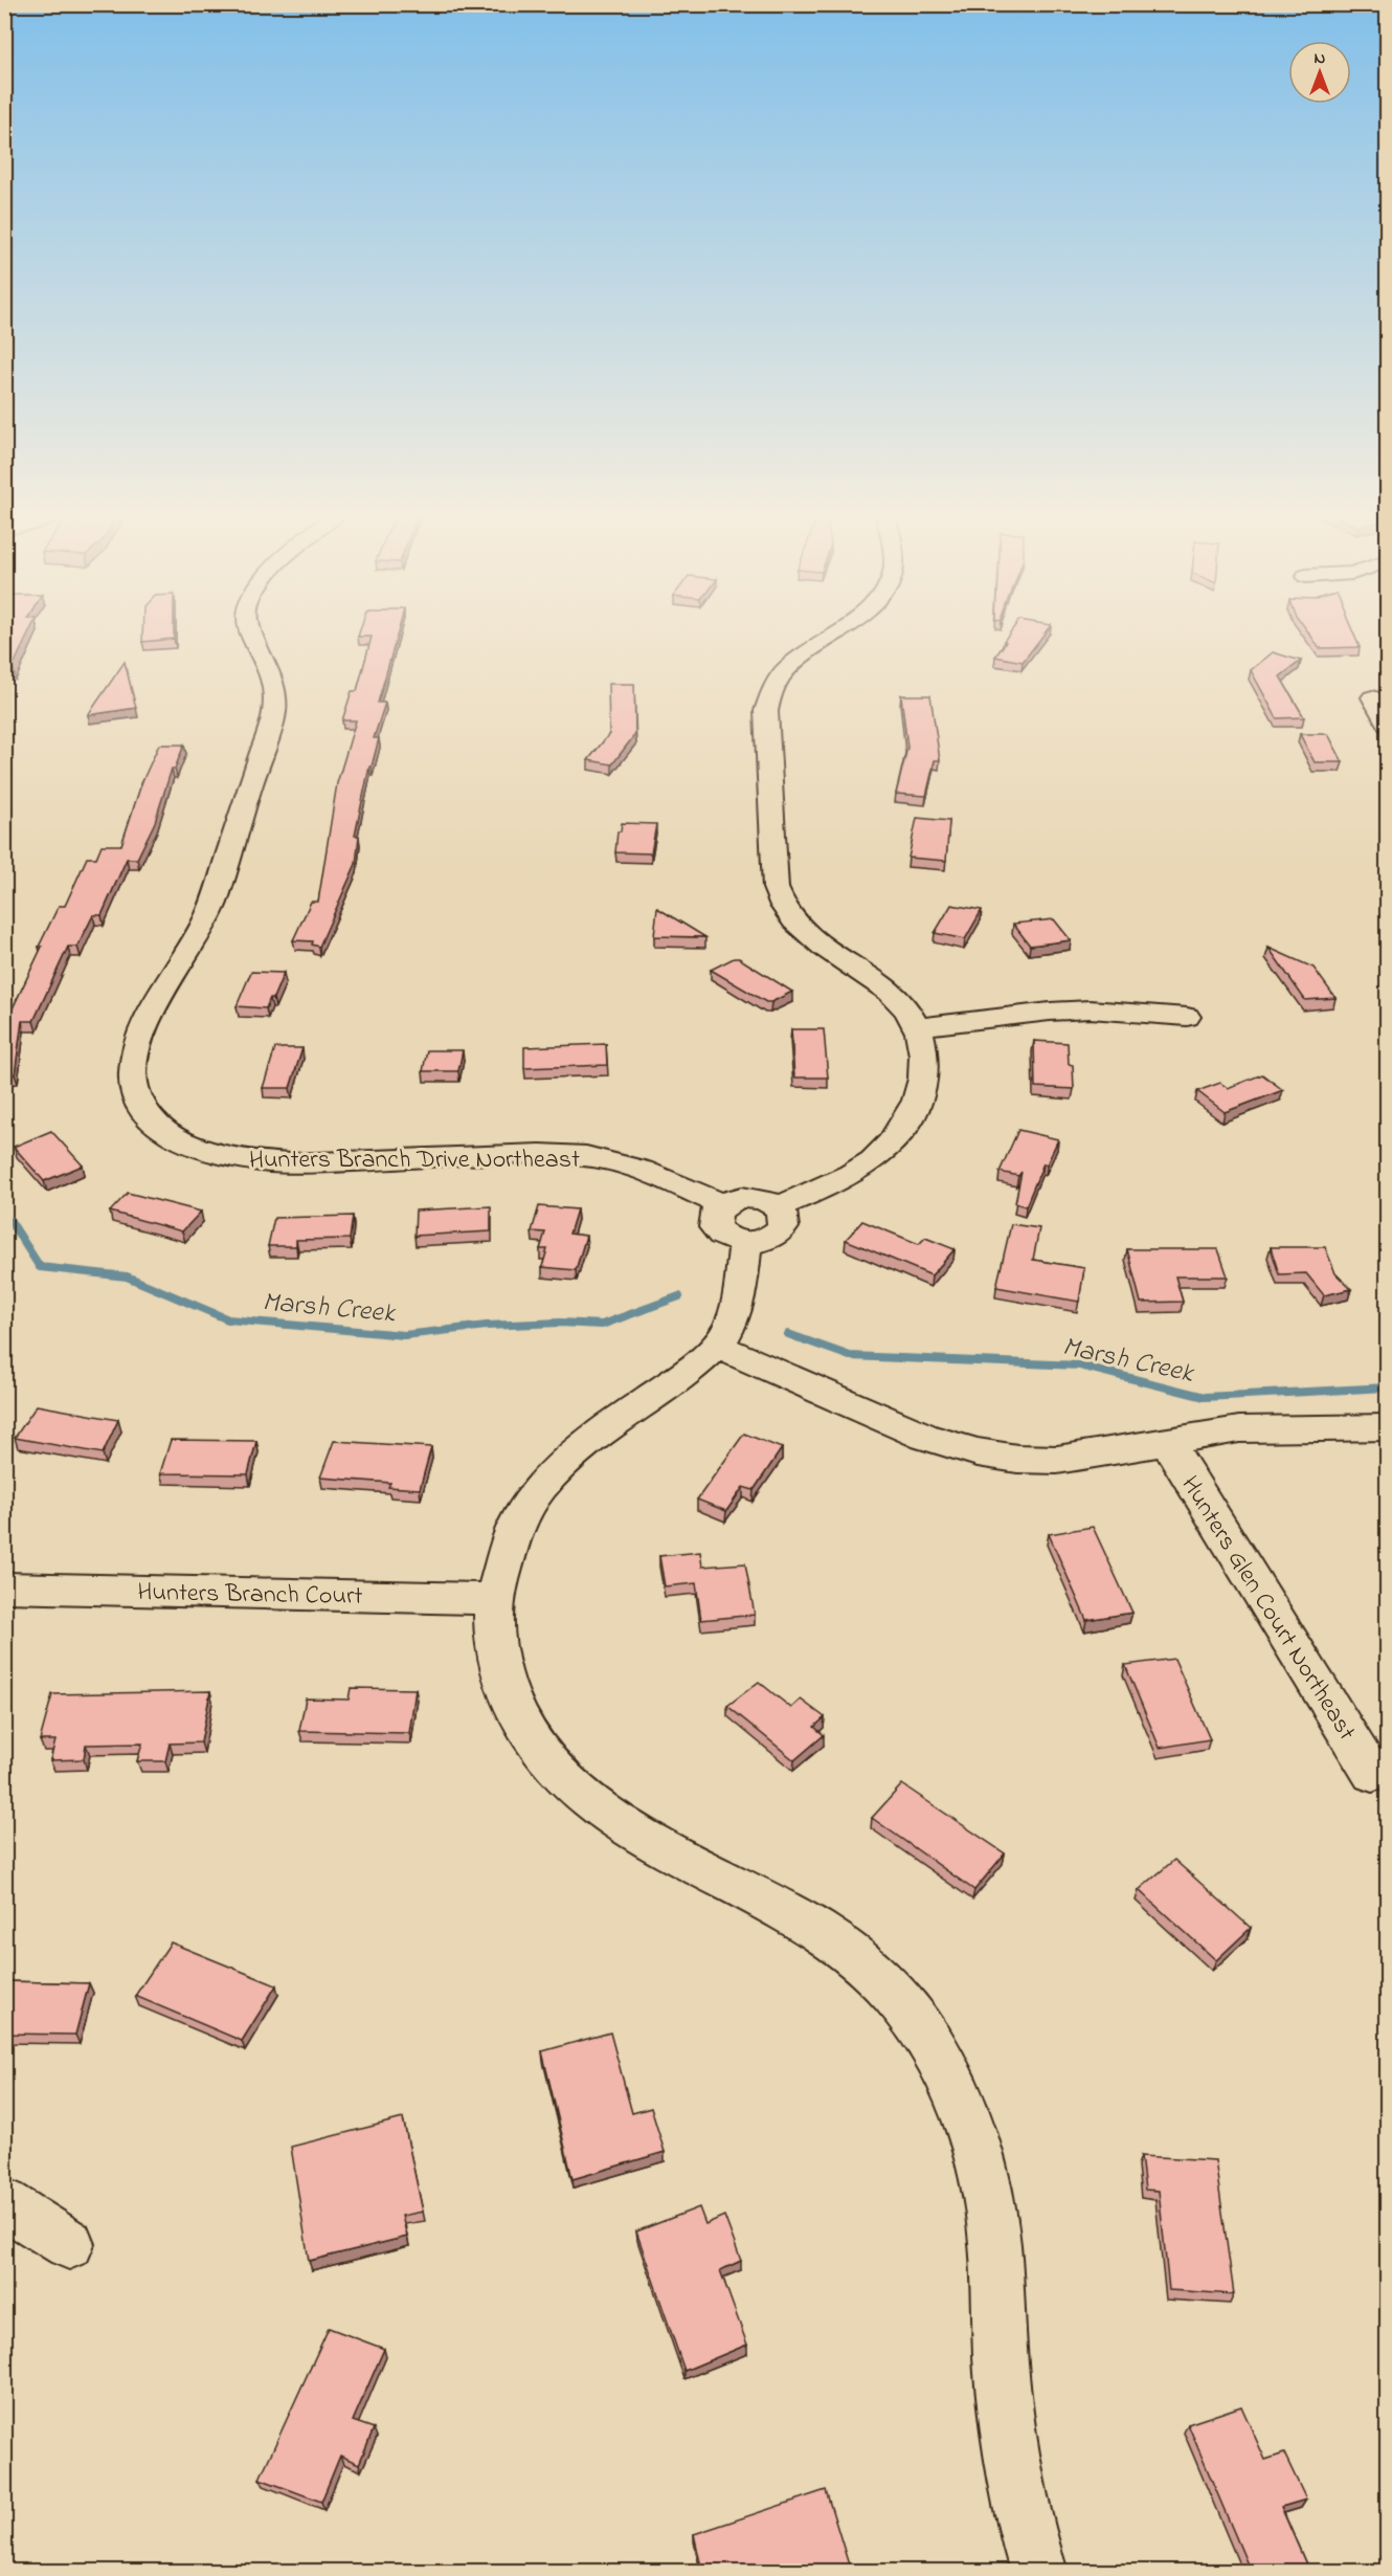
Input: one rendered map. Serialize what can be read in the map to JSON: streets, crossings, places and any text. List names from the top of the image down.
{
  "streets": {
    "street": ["Hunters Branch Drive Northeast", "Hunters Branch Court", "Hunters Glen Court Northeast"]
  },
  "water": ["Marsh Creek"],
  "north": "top"
}
